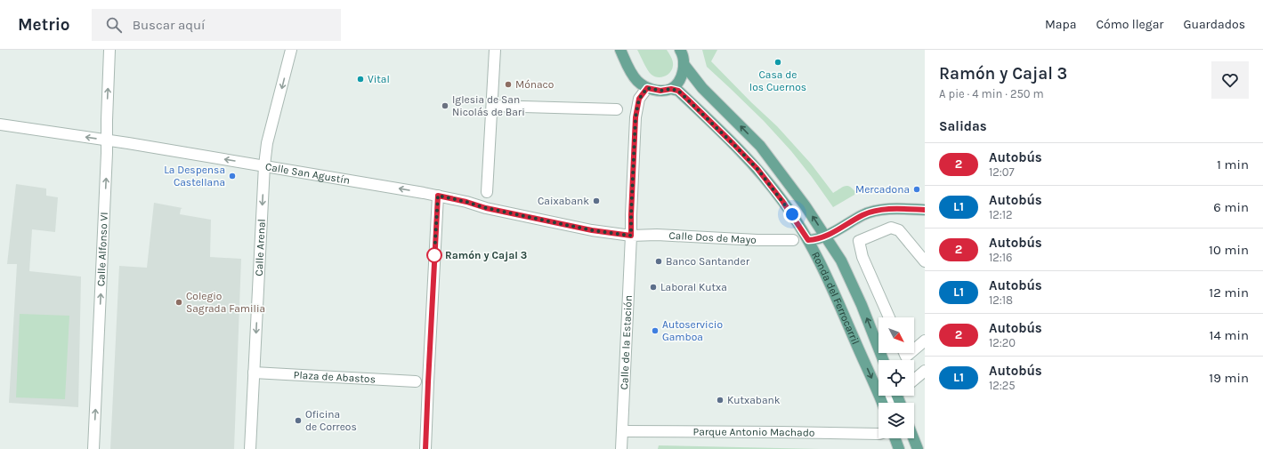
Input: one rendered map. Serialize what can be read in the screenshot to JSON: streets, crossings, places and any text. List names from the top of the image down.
{
  "streets": {
    "main road": ["Ronda del Ferrocarril"],
    "street": [
      "Calle San Agustín",
      "Calle Dos de Mayo",
      "Calle Arenal",
      "Calle Alfonso VI",
      "Calle de la Estación",
      "Plaza de Abastos",
      "Parque Antonio Machado"
    ]
  },
  "crossings": [
    ["Calle San Agustín", "Calle Dos de Mayo"],
    ["Calle San Agustín", "Calle Arenal"],
    ["Calle San Agustín", "Calle Alfonso VI"],
    ["Calle Dos de Mayo", "Calle de la Estación"],
    ["Calle Arenal", "Plaza de Abastos"],
    ["Calle de la Estación", "Parque Antonio Machado"]
  ],
  "one_way": ["Calle San Agustín", "Calle Arenal", "Calle Alfonso VI"],
  "places": [
    "Casa de los Cuernos",
    "Vital",
    "Mónaco",
    "Iglesia de San Nicolás de Bari",
    "La Despensa Castellana",
    "Mercadona",
    "Caixabank",
    "Ramón y Cajal 3",
    "Banco Santander",
    "Laboral Kutxa",
    "Colegio Sagrada Familia",
    "Autoservicio Gamboa",
    "Kutxabank",
    "Oficina de Correos"
  ],
  "lines": ["bus line 2"],
  "north": "bottom right",
  "page": {
    "header": "Metrio",
    "search": "Buscar aquí",
    "nav": ["Mapa", "Cómo llegar", "Guardados"],
    "heading": [
      ["Ramón y Cajal 3", "A pie · 4 min · 250 m"],
      "Salidas"
    ],
    "list": [
      {
        "mark": "2",
        "name": "Autobús",
        "note": "12:07",
        "value": "1 min"
      },
      {
        "mark": "L1",
        "name": "Autobús",
        "note": "12:12",
        "value": "6 min"
      },
      {
        "mark": "2",
        "name": "Autobús",
        "note": "12:16",
        "value": "10 min"
      },
      {
        "mark": "L1",
        "name": "Autobús",
        "note": "12:18",
        "value": "12 min"
      },
      {
        "mark": "2",
        "name": "Autobús",
        "note": "12:20",
        "value": "14 min"
      },
      {
        "mark": "L1",
        "name": "Autobús",
        "note": "12:25",
        "value": "19 min"
      }
    ]
  }
}
